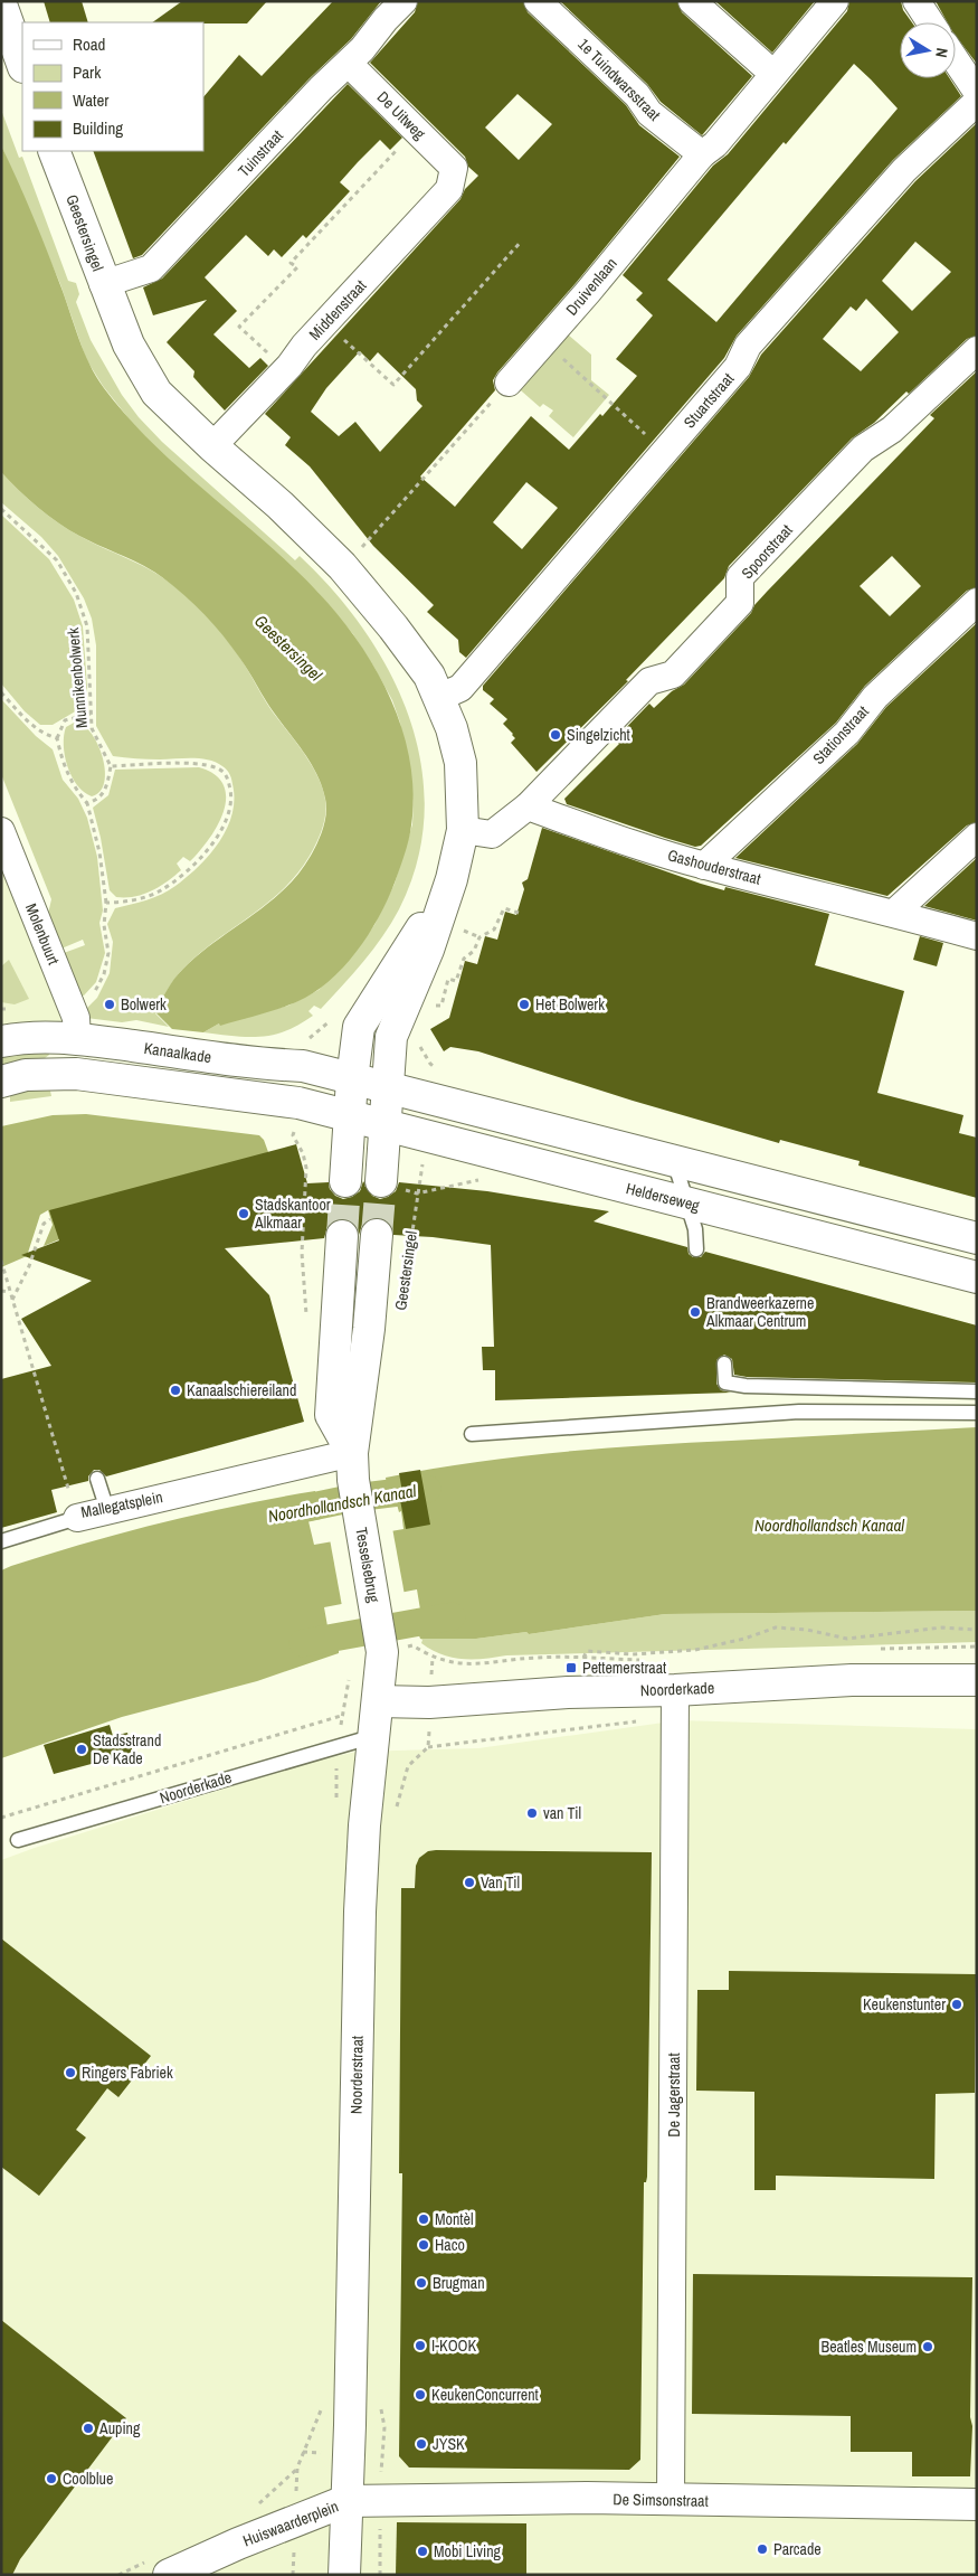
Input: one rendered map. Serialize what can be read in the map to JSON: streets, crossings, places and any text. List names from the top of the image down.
{
  "streets": {
    "main road": [
      "Geestersingel",
      "Kanaalkade",
      "Helderseweg",
      "Tesselsebrug",
      "Noorderkade",
      "Noorderstraat",
      "De Simsonstraat",
      "Huiswaarderplein"
    ],
    "street": [
      "1e Tuindwarsstraat",
      "De Uitweg",
      "Tuinstraat",
      "Druivenlaan",
      "Middenstraat",
      "Stuartstraat",
      "Spoorstraat",
      "Stationstraat",
      "Gashouderstraat",
      "Molenbuurt",
      "Mallegatsplein",
      "De Jagerstraat"
    ],
    "path": ["Munnikenbolwerk"]
  },
  "crossings": [
    ["1e Tuindwarsstraat", "Druivenlaan"],
    ["De Uitweg", "Tuinstraat"],
    ["De Uitweg", "Middenstraat"],
    ["Tuinstraat", "Geestersingel"],
    ["Geestersingel", "Middenstraat"],
    ["Geestersingel", "Stuartstraat"],
    ["Geestersingel", "Kanaalkade"],
    ["Geestersingel", "Helderseweg"],
    ["Geestersingel", "Mallegatsplein"],
    ["Geestersingel", "Tesselsebrug"],
    ["Spoorstraat", "Gashouderstraat"],
    ["Stationstraat", "Gashouderstraat"],
    ["Molenbuurt", "Kanaalkade"],
    ["Mallegatsplein", "Tesselsebrug"],
    ["Tesselsebrug", "Noorderstraat"],
    ["Noorderkade", "Noorderstraat"],
    ["Noorderkade", "De Jagerstraat"],
    ["Noorderstraat", "De Simsonstraat"],
    ["Noorderstraat", "Huiswaarderplein"],
    ["De Jagerstraat", "De Simsonstraat"],
    ["De Simsonstraat", "Huiswaarderplein"]
  ],
  "water": ["Geestersingel", "Noordhollandsch Kanaal"],
  "places": {
    "other": [
      "Singelzicht",
      "Bolwerk",
      "Het Bolwerk",
      "Stadskantoor Alkmaar",
      "Brandweerkazerne Alkmaar Centrum",
      "Kanaalschiereiland",
      "Stadsstrand De Kade",
      "van Til",
      "Van Til",
      "Keukenstunter",
      "Ringers Fabriek",
      "Montèl",
      "Haco",
      "Brugman",
      "I-KOOK",
      "Beatles Museum",
      "KeukenConcurrent",
      "Auping",
      "JYSK",
      "Coolblue",
      "Parcade",
      "Mobi Living"
    ],
    "transit": ["Pettemerstraat"]
  },
  "legend": [
    "Road",
    "Park",
    "Water",
    "Building"
  ],
  "north": "right"
}
